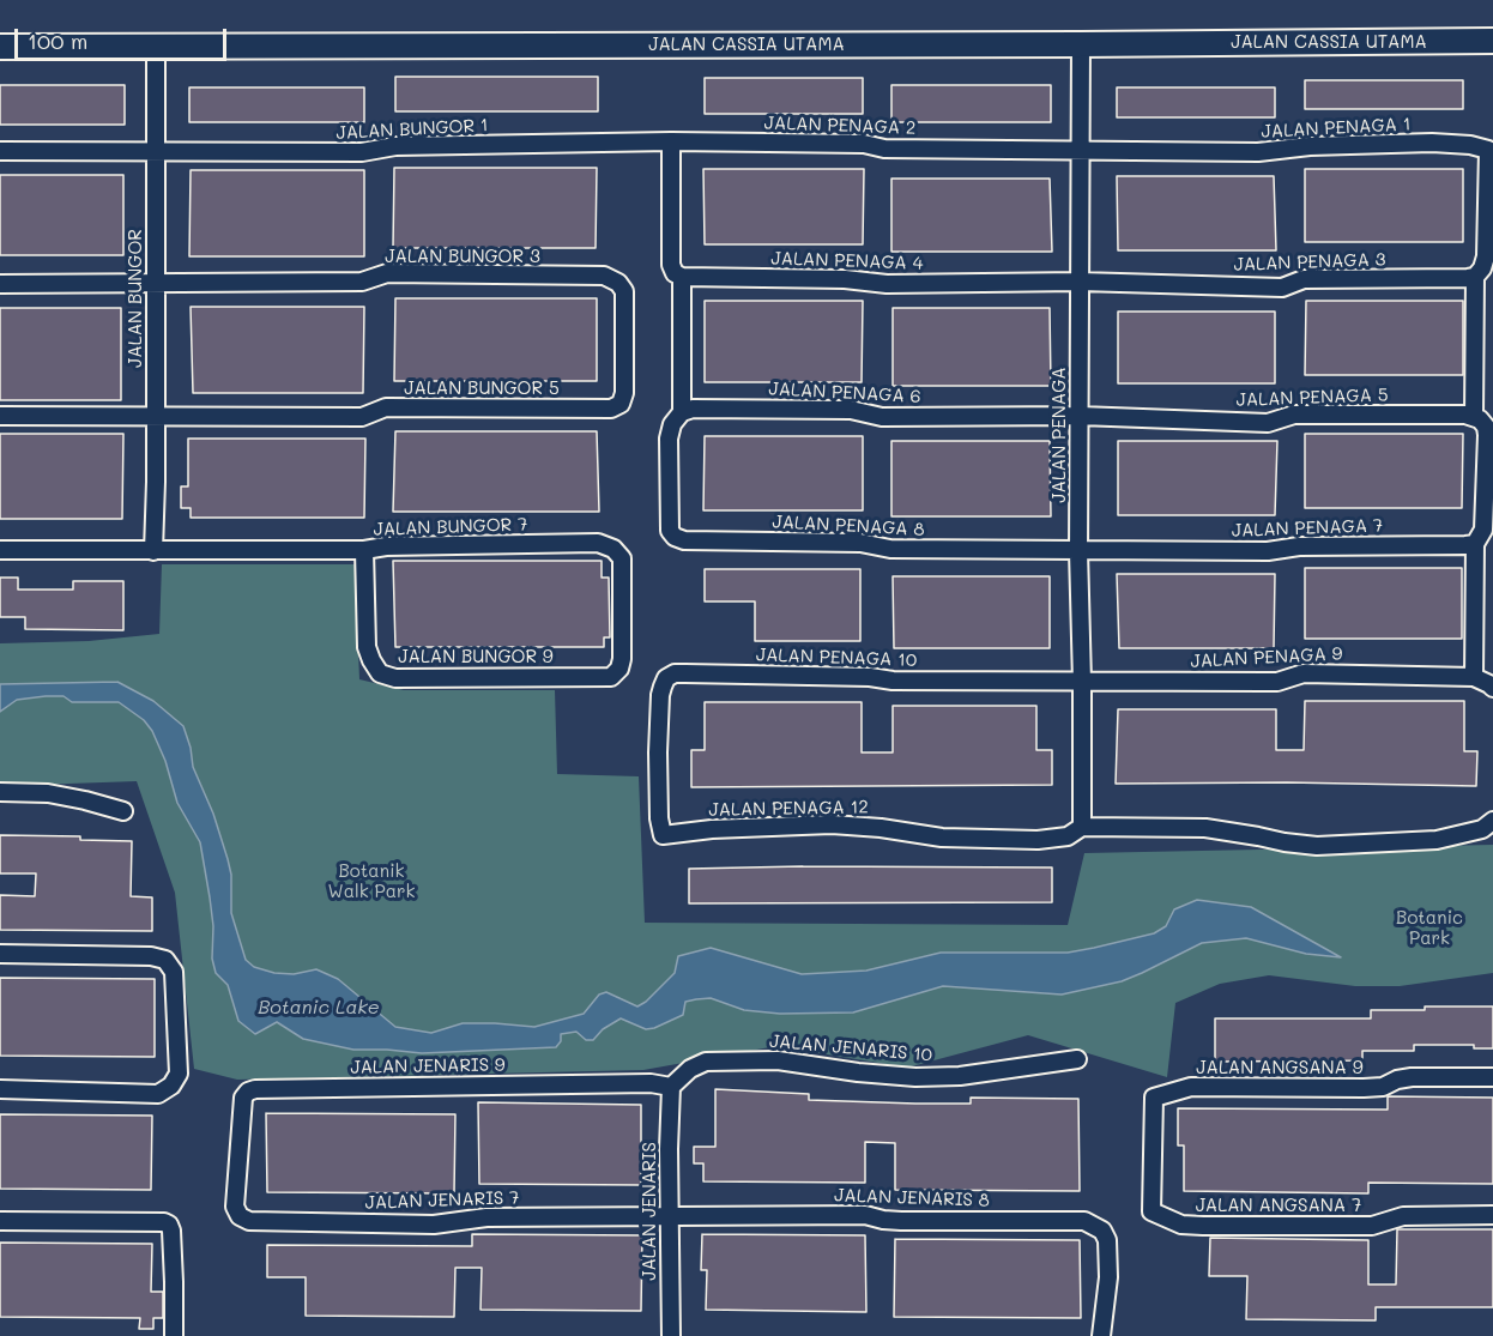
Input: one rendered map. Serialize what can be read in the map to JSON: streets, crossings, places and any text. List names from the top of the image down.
{
  "streets": {
    "street": [
      "JALAN CASSIA UTAMA",
      "JALAN PENAGA 2",
      "JALAN PENAGA 1",
      "JALAN BUNGOR 1",
      "JALAN BUNGOR 3",
      "JALAN PENAGA 4",
      "JALAN PENAGA 3",
      "JALAN BUNGOR",
      "JALAN BUNGOR 5",
      "JALAN PENAGA 6",
      "JALAN PENAGA 5",
      "JALAN PENAGA",
      "JALAN PENAGA 8",
      "JALAN BUNGOR 7",
      "JALAN PENAGA 7",
      "JALAN BUNGOR 9",
      "JALAN PENAGA 10",
      "JALAN PENAGA 9",
      "JALAN PENAGA 12",
      "JALAN JENARIS 10",
      "JALAN JENARIS 9",
      "JALAN ANGSANA 9",
      "JALAN JENARIS 8",
      "JALAN JENARIS 7",
      "JALAN ANGSANA 7",
      "JALAN JENARIS"
    ]
  },
  "crossings": [
    ["JALAN CASSIA UTAMA", "JALAN BUNGOR"],
    ["JALAN CASSIA UTAMA", "JALAN PENAGA"],
    ["JALAN PENAGA 2", "JALAN PENAGA 1"],
    ["JALAN PENAGA 2", "JALAN BUNGOR 1"],
    ["JALAN PENAGA 2", "JALAN PENAGA"],
    ["JALAN PENAGA 1", "JALAN PENAGA 3"],
    ["JALAN PENAGA 1", "JALAN PENAGA"],
    ["JALAN BUNGOR 1", "JALAN BUNGOR"],
    ["JALAN BUNGOR 3", "JALAN BUNGOR"],
    ["JALAN BUNGOR 3", "JALAN BUNGOR 5"],
    ["JALAN PENAGA 4", "JALAN PENAGA 3"],
    ["JALAN PENAGA 4", "JALAN PENAGA"],
    ["JALAN PENAGA 3", "JALAN PENAGA"],
    ["JALAN BUNGOR", "JALAN BUNGOR 5"],
    ["JALAN BUNGOR", "JALAN BUNGOR 7"],
    ["JALAN PENAGA 6", "JALAN PENAGA 5"],
    ["JALAN PENAGA 6", "JALAN PENAGA"],
    ["JALAN PENAGA 6", "JALAN PENAGA 8"],
    ["JALAN PENAGA 5", "JALAN PENAGA"],
    ["JALAN PENAGA", "JALAN PENAGA 8"],
    ["JALAN PENAGA", "JALAN PENAGA 7"],
    ["JALAN PENAGA", "JALAN PENAGA 10"],
    ["JALAN PENAGA", "JALAN PENAGA 9"],
    ["JALAN PENAGA", "JALAN PENAGA 12"],
    ["JALAN PENAGA 8", "JALAN PENAGA 7"],
    ["JALAN BUNGOR 7", "JALAN BUNGOR 9"],
    ["JALAN PENAGA 10", "JALAN PENAGA 9"],
    ["JALAN PENAGA 10", "JALAN PENAGA 12"],
    ["JALAN JENARIS 10", "JALAN JENARIS 9"],
    ["JALAN JENARIS 10", "JALAN JENARIS"],
    ["JALAN JENARIS 9", "JALAN JENARIS 7"],
    ["JALAN JENARIS 9", "JALAN JENARIS"],
    ["JALAN ANGSANA 9", "JALAN ANGSANA 7"],
    ["JALAN JENARIS 8", "JALAN JENARIS 7"],
    ["JALAN JENARIS 8", "JALAN JENARIS"],
    ["JALAN JENARIS 7", "JALAN JENARIS"]
  ],
  "water": ["Botanic Lake"],
  "parks": ["Botanik Walk Park", "Botanic Park"],
  "scale_bar": "100 m"
}
